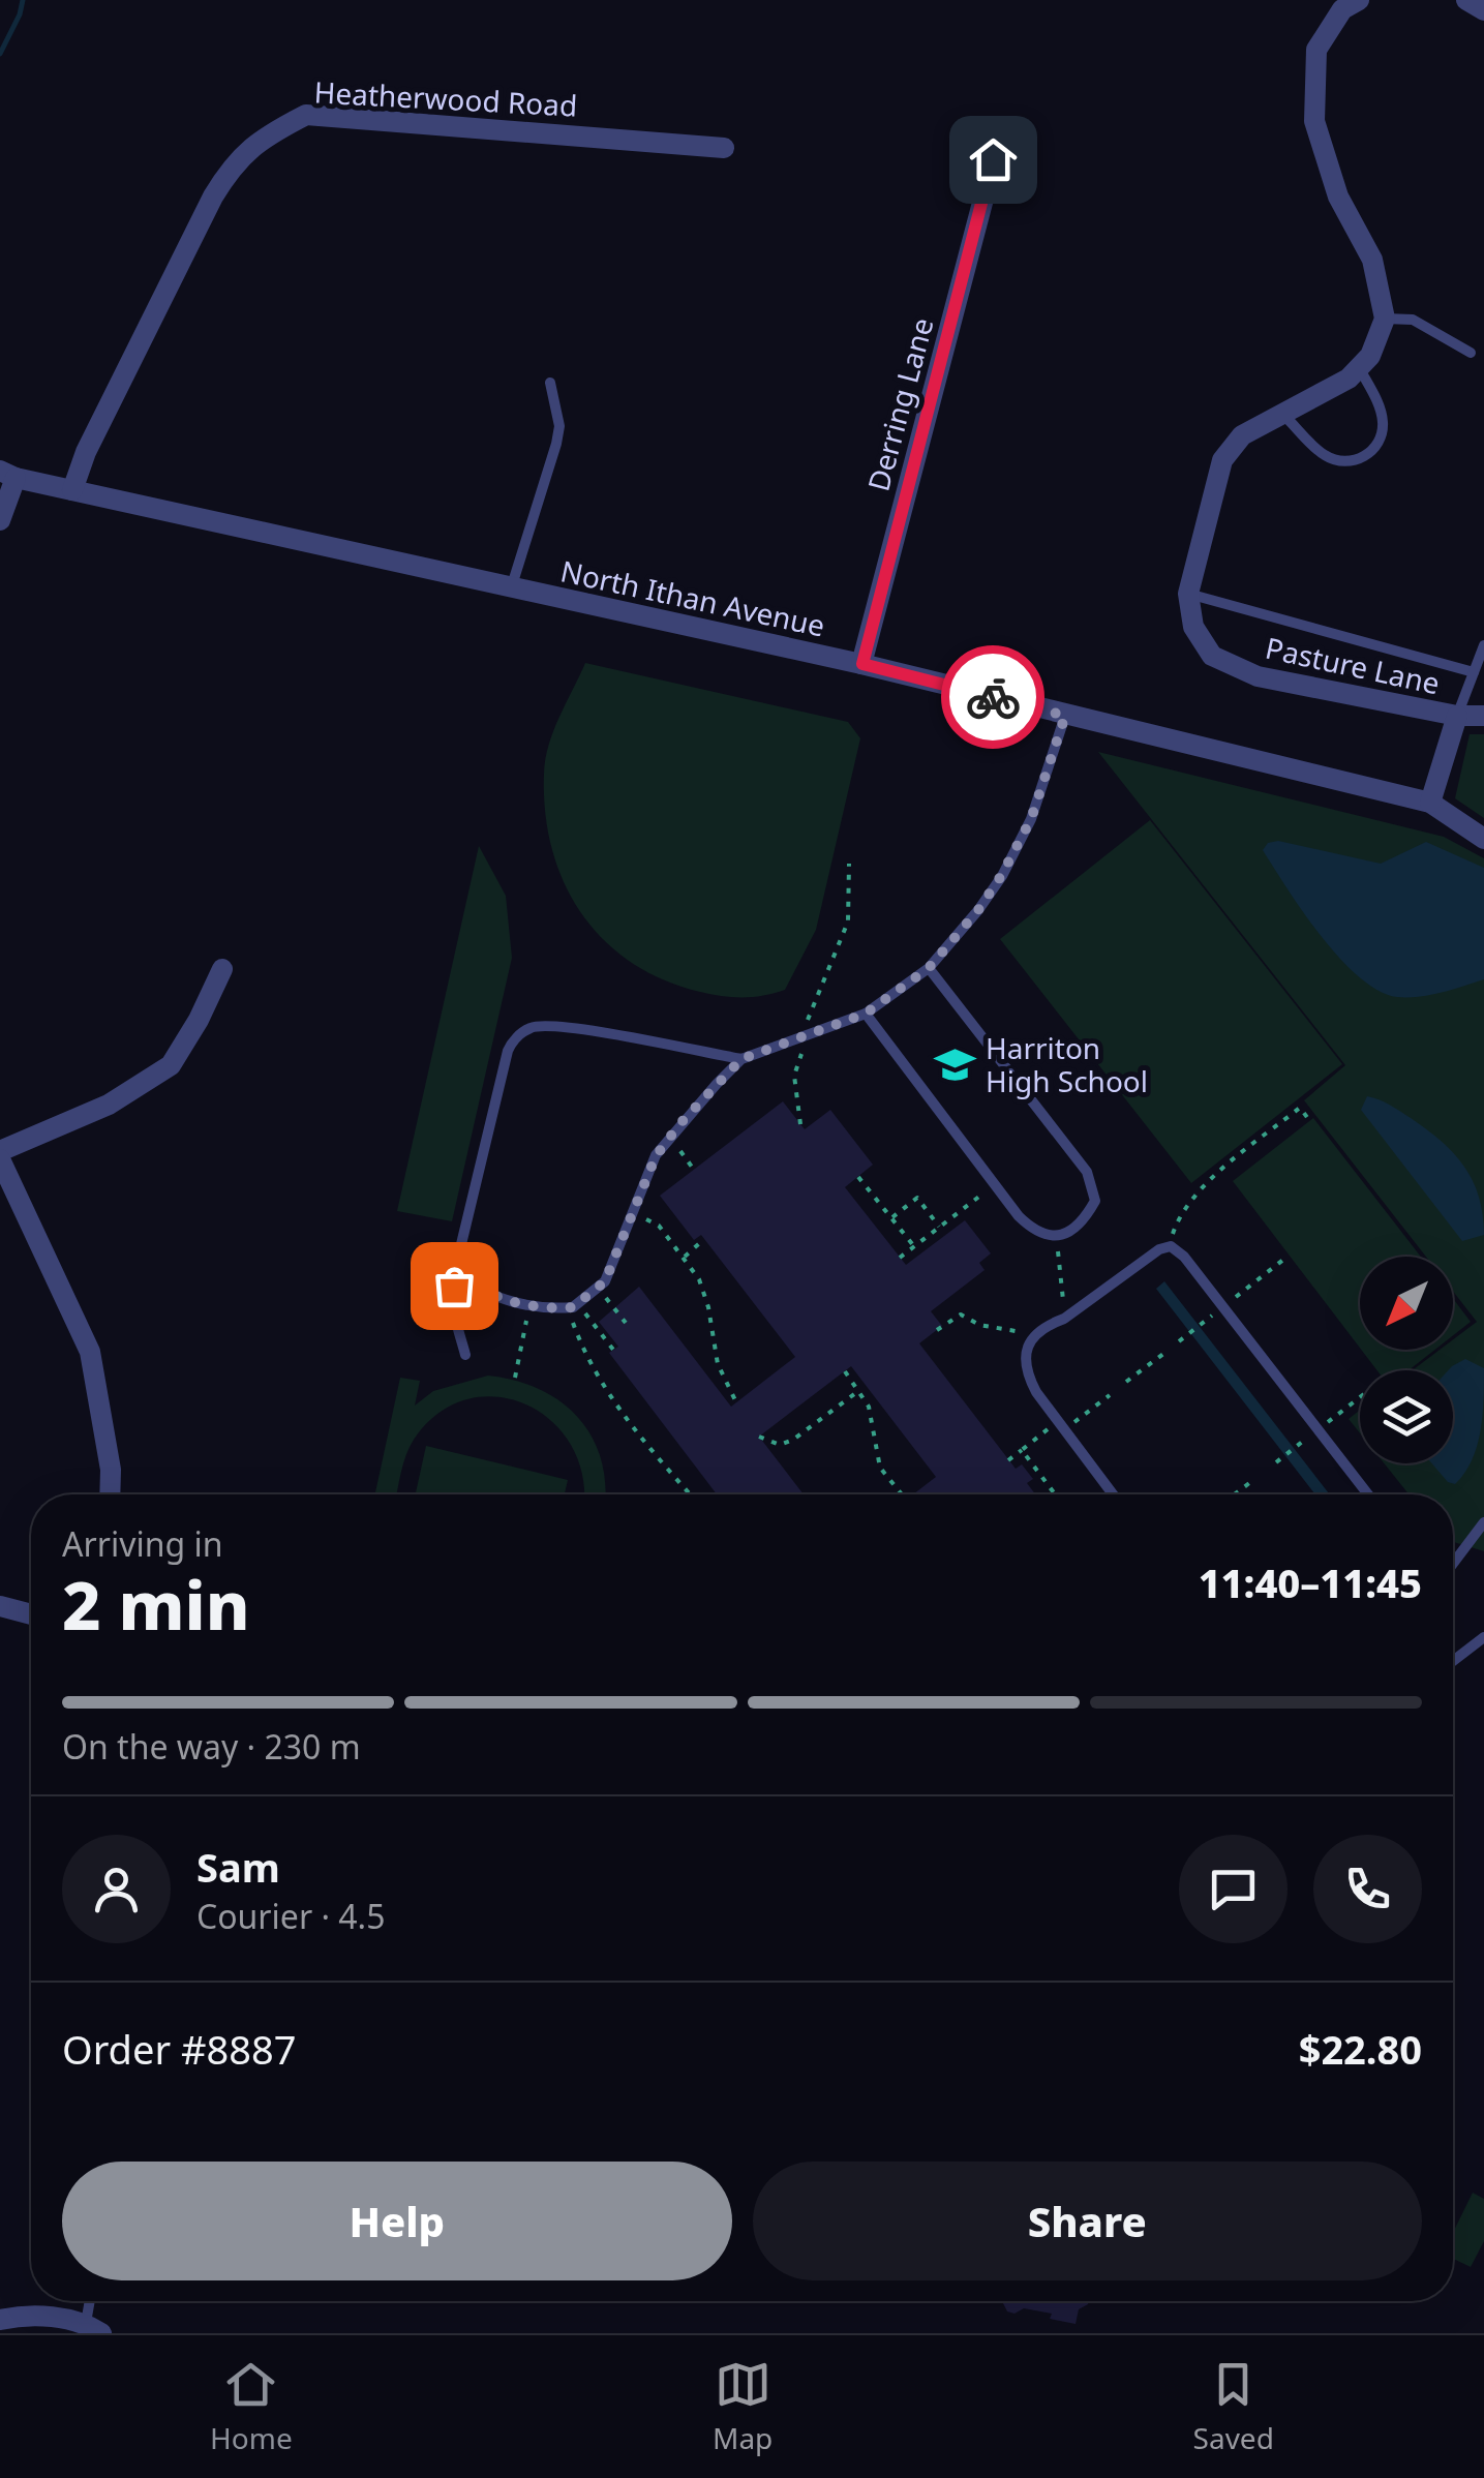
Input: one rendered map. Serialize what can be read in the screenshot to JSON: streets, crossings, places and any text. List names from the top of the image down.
{
  "streets": {
    "street": [
      "Heatherwood Road",
      "Derring Lane",
      "North Ithan Avenue",
      "Pasture Lane"
    ]
  },
  "crossings": [
    ["Heatherwood Road", "North Ithan Avenue"],
    ["Derring Lane", "North Ithan Avenue"]
  ],
  "places": {
    "school or university": ["Harriton High School"]
  },
  "north": "bottom left",
  "page": {
    "heading": ["2 min", "Arriving in", "11:40–11:45"],
    "panel": [
      "Sam",
      "Courier · 4.5",
      "Order #8887",
      "$22.80"
    ],
    "bar": "On the way · 230 m",
    "buttons": ["Help", "Share"],
    "tabs": ["Home", "Map", "Saved"]
  }
}
